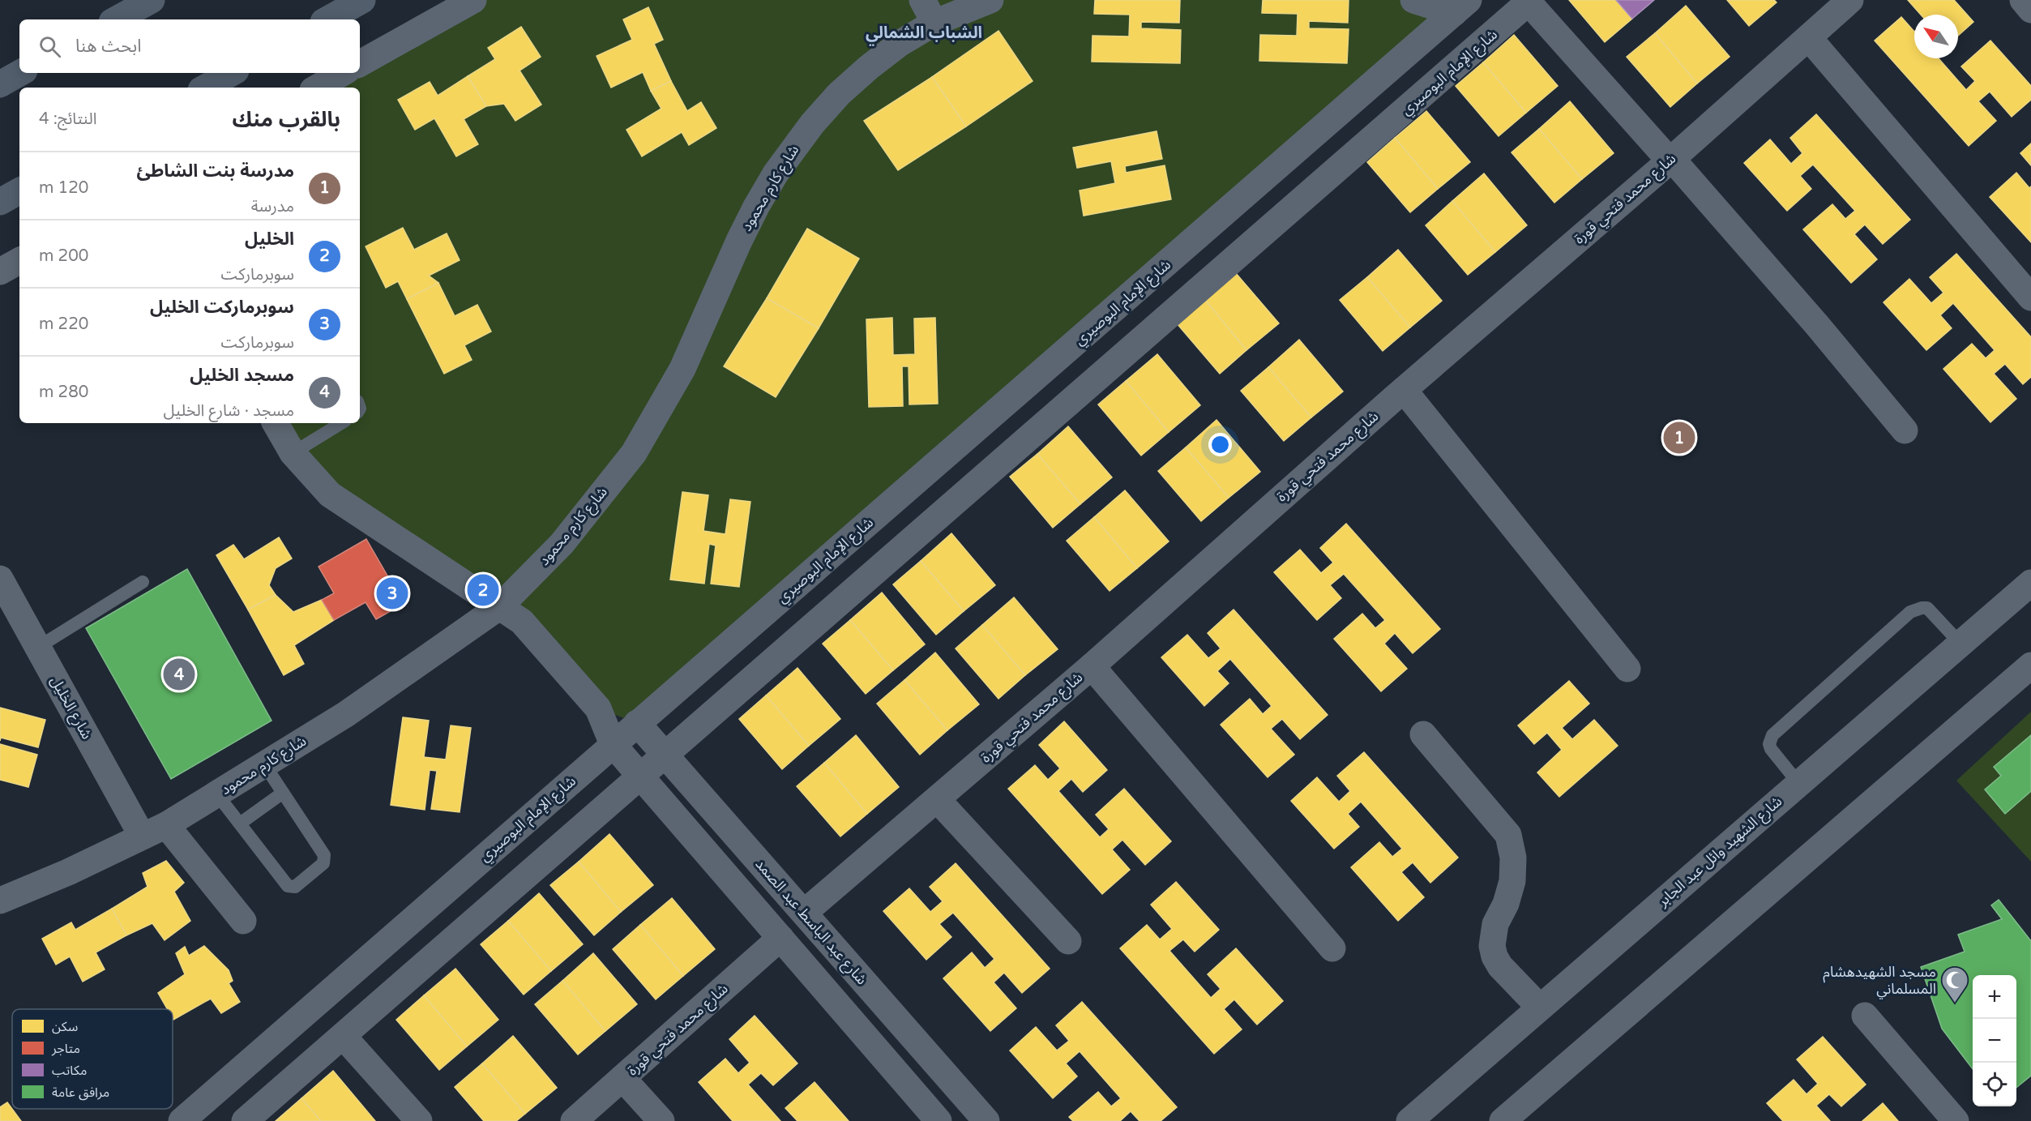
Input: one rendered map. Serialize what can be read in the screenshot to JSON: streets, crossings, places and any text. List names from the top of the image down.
{
  "streets": {
    "street": [
      "شارع الإمام البوصيري",
      "شارع كارم محمود",
      "شارع محمد فتحي قورة",
      "شارع الخليل",
      "شارع الشهيد وائل عبد الجابر",
      "شارع عبد الباسط عبد الصمد"
    ]
  },
  "crossings": [
    ["شارع الإمام البوصيري", "شارع عبد الباسط عبد الصمد"],
    ["شارع كارم محمود", "شارع الخليل"],
    ["شارع محمد فتحي قورة", "شارع عبد الباسط عبد الصمد"]
  ],
  "districts": ["الشباب الشمالي"],
  "places": {
    "mosque": ["مسجد الشهيدهشام المسلماني"]
  },
  "legend": [
    "سكن",
    "متاجر",
    "مكاتب",
    "مرافق عامة"
  ],
  "north": "top left",
  "page": {
    "search": "ابحث هنا",
    "heading": ["بالقرب منك", "النتائج: 4"],
    "list": [
      {
        "mark": "1",
        "name": "مدرسة بنت الشاطئ",
        "note": "مدرسة",
        "value": "120 m"
      },
      {
        "mark": "2",
        "name": "الخليل",
        "note": "سوبرماركت",
        "value": "200 m"
      },
      {
        "mark": "3",
        "name": "سوبرماركت الخليل",
        "note": "سوبرماركت",
        "value": "220 m"
      },
      {
        "mark": "4",
        "name": "مسجد الخليل",
        "note": "مسجد · شارع الخليل",
        "value": "280 m"
      }
    ],
    "pins": [
      "1",
      "2",
      "3",
      "4"
    ],
    "map_buttons": ["+", "−"]
  }
}
